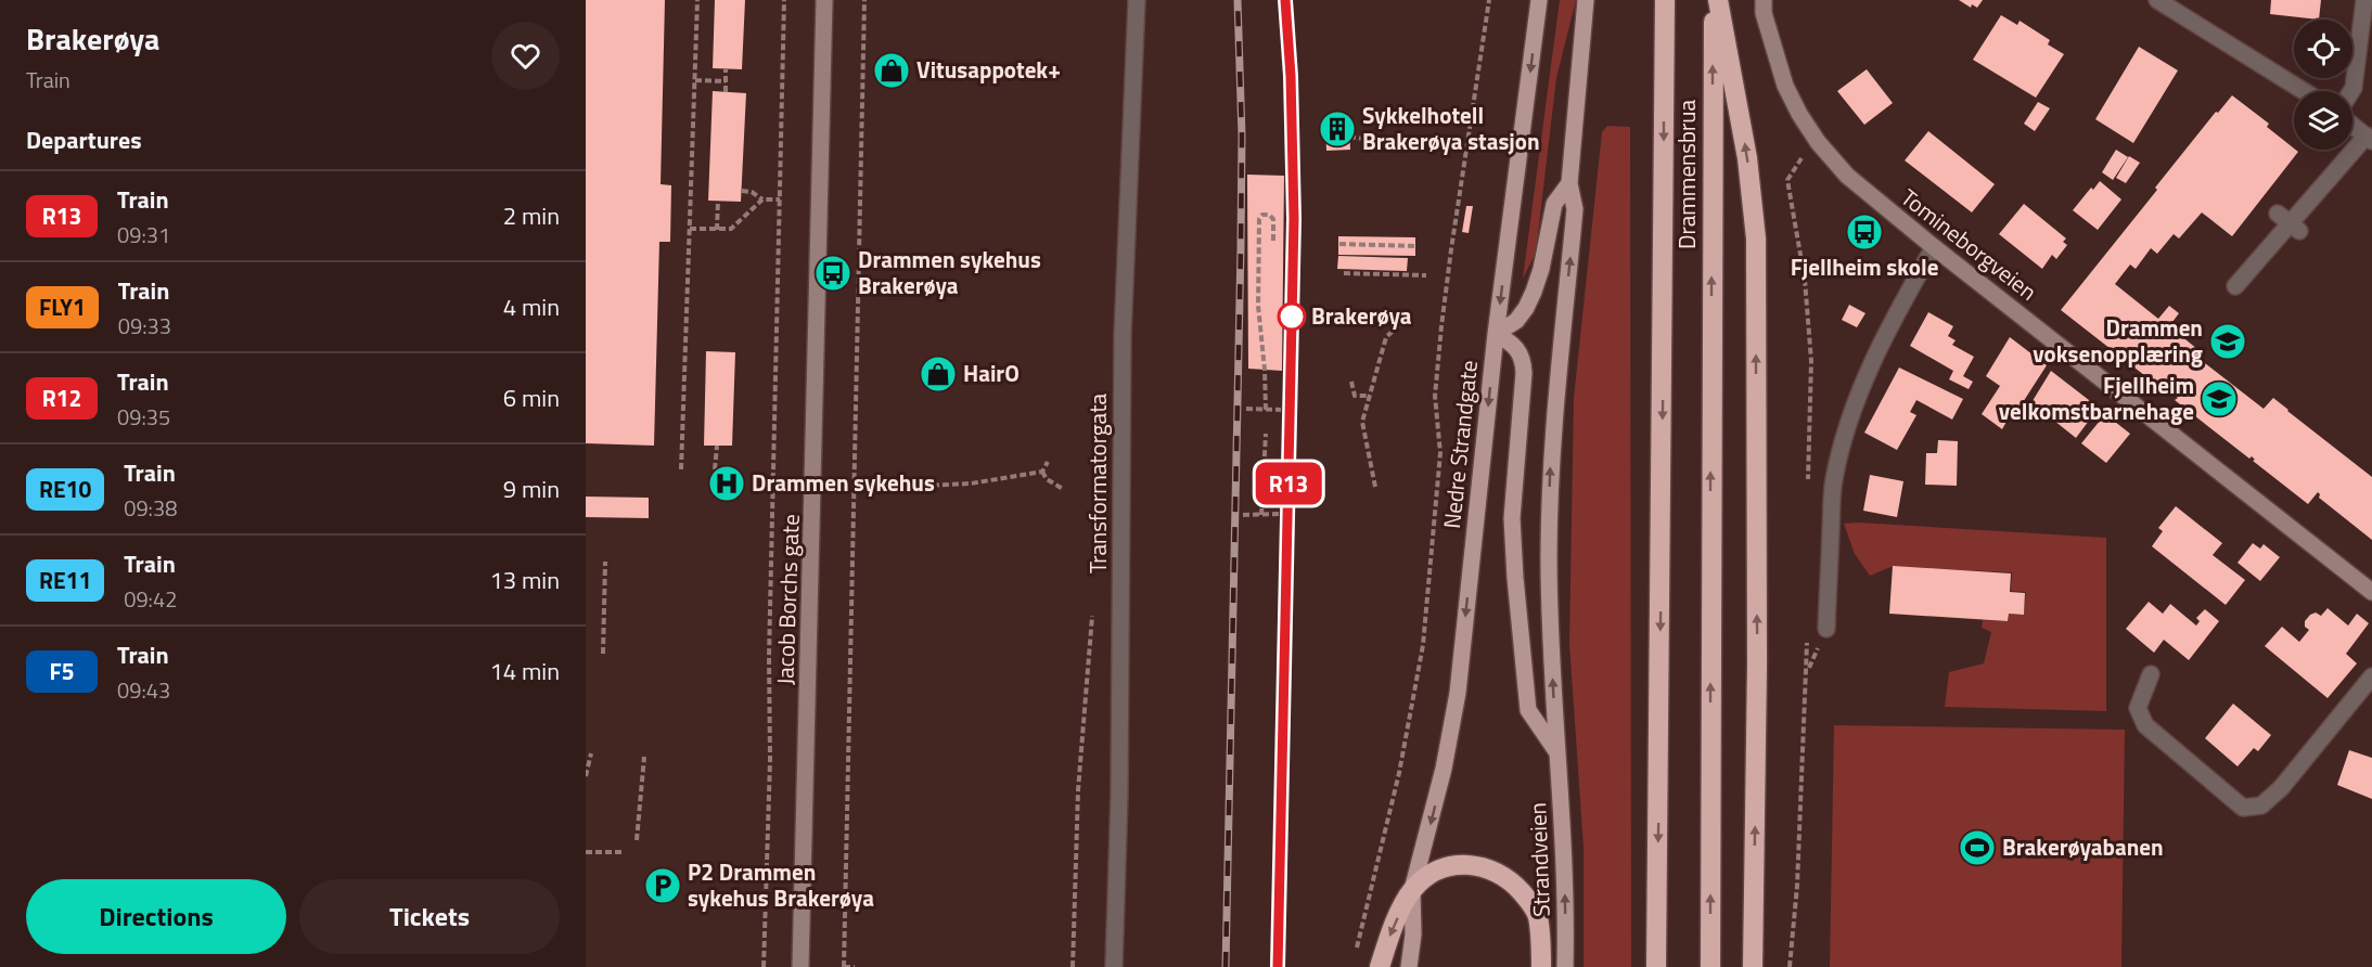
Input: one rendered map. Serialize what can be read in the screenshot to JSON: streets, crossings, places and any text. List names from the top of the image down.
{
  "streets": {
    "highway": ["Drammensbrua"],
    "main road": ["Nedre Strandgate", "Strandveien"],
    "street": ["Tomineborgveien", "Transformatorgata", "Jacob Borchs gate"]
  },
  "one_way": ["Strandveien"],
  "places": {
    "shop": ["Vitusappotek+", "HairO"],
    "building": ["Sykkelhotell Brakerøya stasjon"],
    "bus stop": ["Fjellheim skole", "Drammen sykehus Brakerøya"],
    "other": ["Brakerøya"],
    "school or university": ["Drammen voksenopplæring", "Fjellheim velkomstbarnehage"],
    "hospital": ["Drammen sykehus"],
    "sports": ["Brakerøyabanen"],
    "parking": ["P2 Drammen sykehus Brakerøya"]
  },
  "page": {
    "heading": [
      ["Brakerøya", "Train"],
      "Departures"
    ],
    "on_map": "R13",
    "list": [
      {
        "mark": "R13",
        "name": "Train",
        "note": "09:31",
        "value": "2 min"
      },
      {
        "mark": "FLY1",
        "name": "Train",
        "note": "09:33",
        "value": "4 min"
      },
      {
        "mark": "R12",
        "name": "Train",
        "note": "09:35",
        "value": "6 min"
      },
      {
        "mark": "RE10",
        "name": "Train",
        "note": "09:38",
        "value": "9 min"
      },
      {
        "mark": "RE11",
        "name": "Train",
        "note": "09:42",
        "value": "13 min"
      },
      {
        "mark": "F5",
        "name": "Train",
        "note": "09:43",
        "value": "14 min"
      }
    ],
    "buttons": ["Directions", "Tickets"]
  }
}
